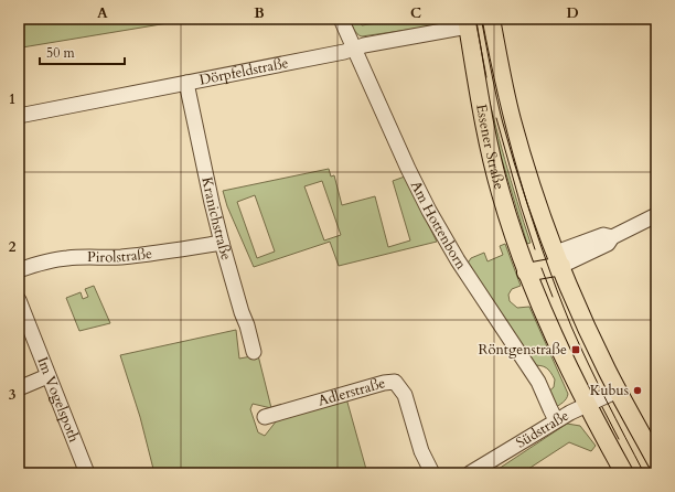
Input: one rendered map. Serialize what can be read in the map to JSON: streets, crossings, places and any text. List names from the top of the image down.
{
  "streets": {
    "main road": ["Essener Straße"],
    "street": [
      "Dörpfeldstraße",
      "Kranichstraße",
      "Am Hottenborn",
      "Pirolstraße",
      "Adlerstraße",
      "Im Vogelspoth",
      "Südstraße"
    ]
  },
  "crossings": [
    ["Dörpfeldstraße", "Essener Straße"],
    ["Dörpfeldstraße", "Kranichstraße"],
    ["Dörpfeldstraße", "Am Hottenborn"],
    ["Essener Straße", "Südstraße"],
    ["Kranichstraße", "Pirolstraße"],
    ["Am Hottenborn", "Südstraße"]
  ],
  "places": {
    "transit": ["Röntgenstraße"],
    "other": ["Kubus"]
  },
  "scale_bar": "50 m",
  "grid": {
    "columns": [
      "A",
      "B",
      "C",
      "D"
    ],
    "rows": ["1", "2", "3"]
  }
}
